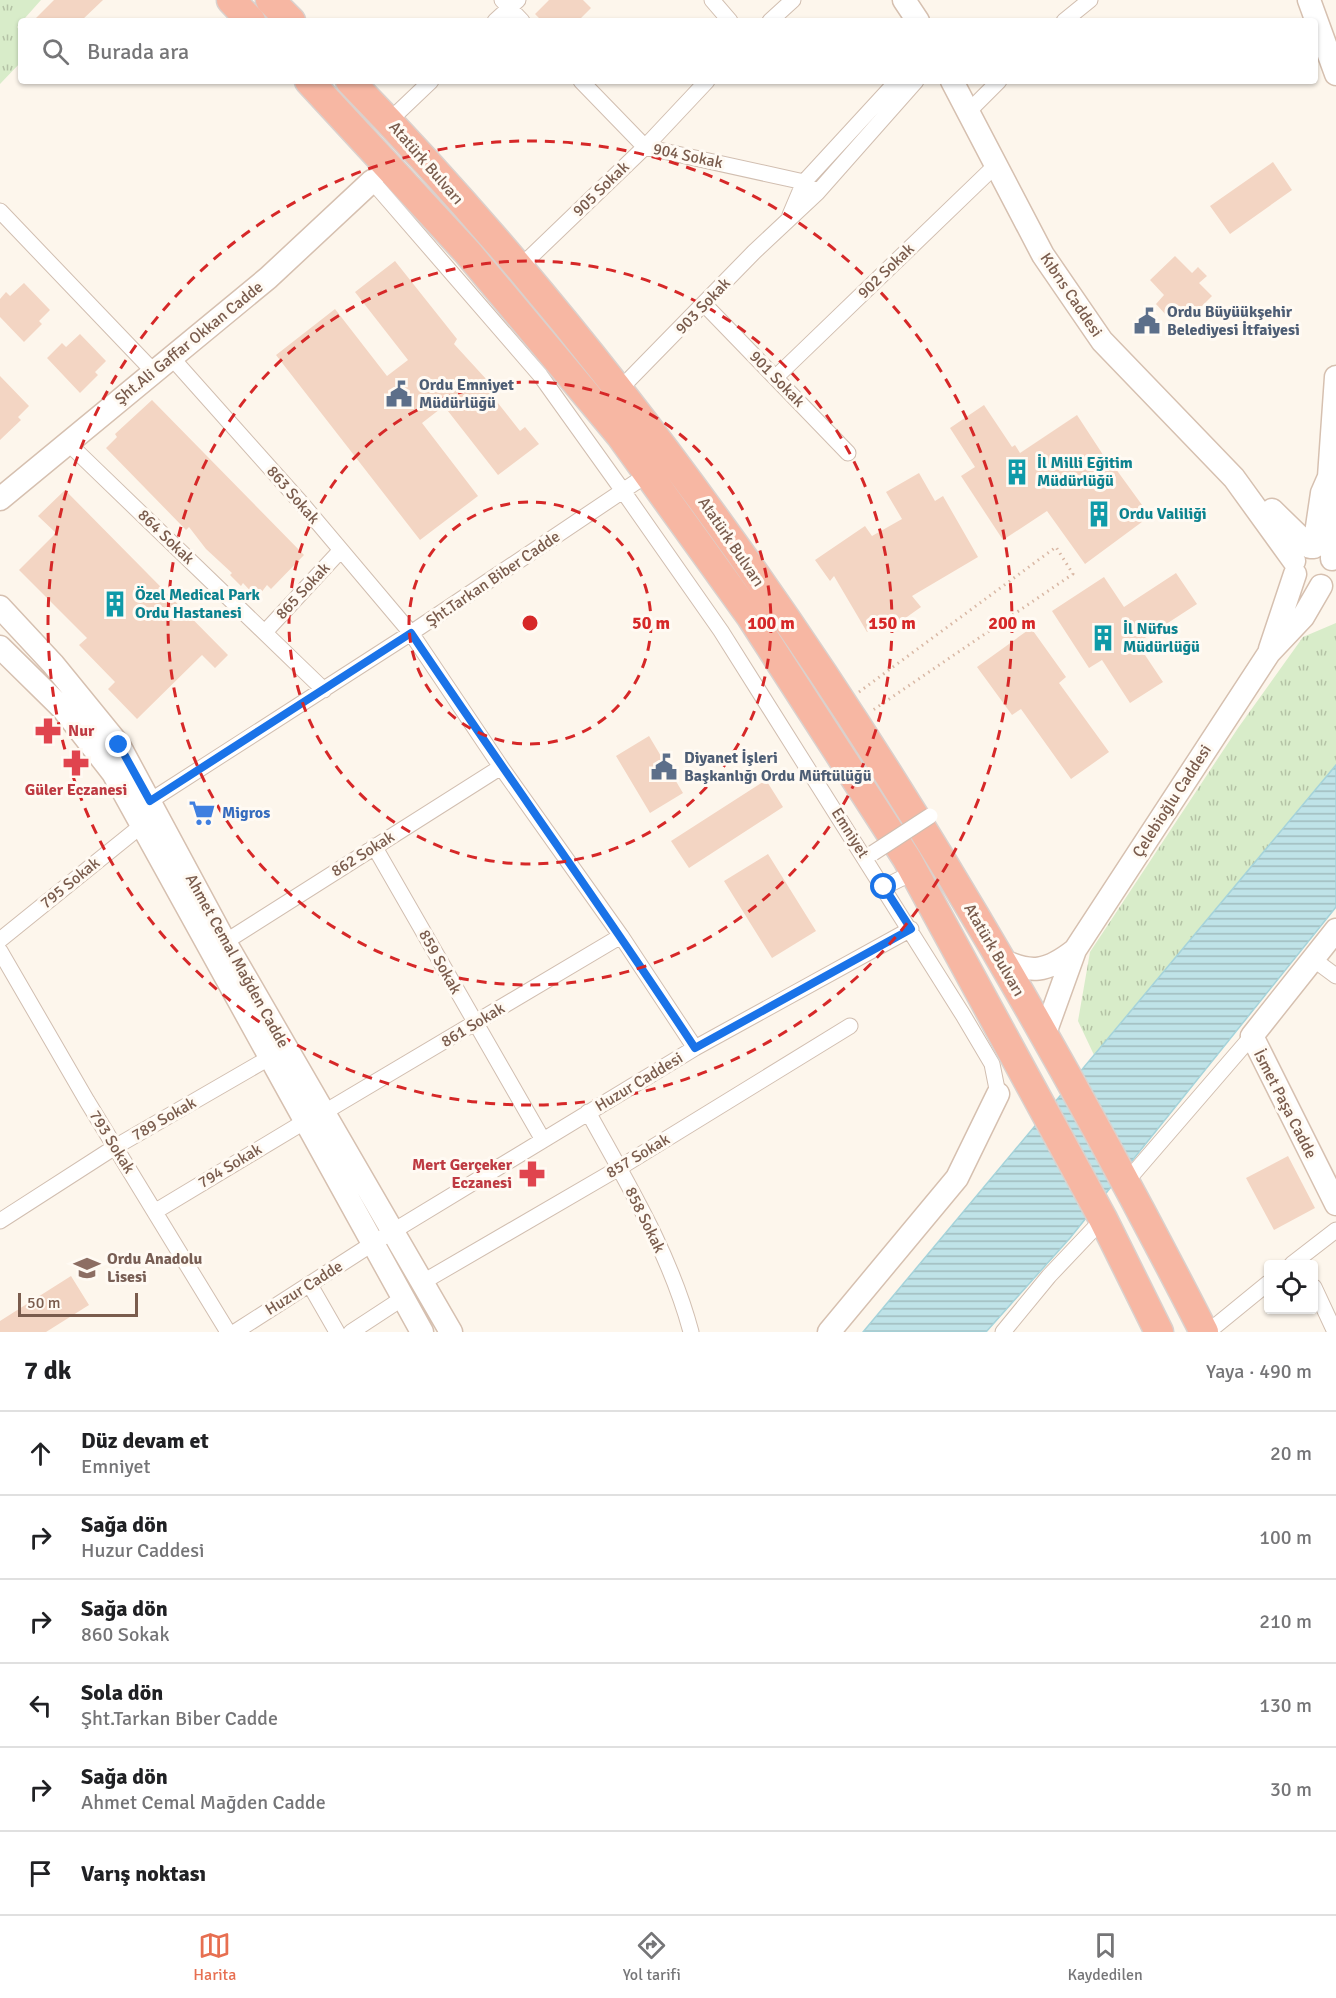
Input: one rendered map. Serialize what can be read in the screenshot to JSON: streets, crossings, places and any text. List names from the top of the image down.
{
  "streets": {
    "highway": ["Atatürk Bulvarı"],
    "main road": [
      "Kıbrıs Caddesi",
      "Şht.Ali Gaffar Okkan Cadde",
      "Çelebioğlu Caddesi",
      "Ahmet Cemal Mağden Cadde",
      "İsmet Paşa Cadde"
    ],
    "street": [
      "904 Sokak",
      "905 Sokak",
      "902 Sokak",
      "903 Sokak",
      "901 Sokak",
      "863 Sokak",
      "864 Sokak",
      "Şht.Tarkan Biber Cadde",
      "865 Sokak",
      "Emniyet",
      "862 Sokak",
      "795 Sokak",
      "859 Sokak",
      "861 Sokak",
      "Huzur Caddesi",
      "789 Sokak",
      "793 Sokak",
      "857 Sokak",
      "794 Sokak",
      "858 Sokak",
      "Huzur Cadde"
    ]
  },
  "crossings": [
    ["904 Sokak", "905 Sokak"],
    ["904 Sokak", "903 Sokak"],
    ["Atatürk Bulvarı", "905 Sokak"],
    ["Atatürk Bulvarı", "903 Sokak"],
    ["Atatürk Bulvarı", "Şht.Tarkan Biber Cadde"],
    ["902 Sokak", "Kıbrıs Caddesi"],
    ["902 Sokak", "901 Sokak"],
    ["Kıbrıs Caddesi", "Çelebioğlu Caddesi"],
    ["903 Sokak", "901 Sokak"],
    ["Şht.Ali Gaffar Okkan Cadde", "863 Sokak"],
    ["Şht.Ali Gaffar Okkan Cadde", "864 Sokak"],
    ["Şht.Ali Gaffar Okkan Cadde", "Emniyet"],
    ["863 Sokak", "Şht.Tarkan Biber Cadde"],
    ["863 Sokak", "865 Sokak"],
    ["863 Sokak", "862 Sokak"],
    ["863 Sokak", "861 Sokak"],
    ["863 Sokak", "Huzur Caddesi"],
    ["864 Sokak", "Şht.Tarkan Biber Cadde"],
    ["864 Sokak", "865 Sokak"],
    ["Şht.Tarkan Biber Cadde", "Emniyet"],
    ["Şht.Tarkan Biber Cadde", "Ahmet Cemal Mağden Cadde"],
    ["Emniyet", "Huzur Caddesi"],
    ["862 Sokak", "Ahmet Cemal Mağden Cadde"],
    ["862 Sokak", "859 Sokak"],
    ["795 Sokak", "Ahmet Cemal Mağden Cadde"],
    ["Ahmet Cemal Mağden Cadde", "861 Sokak"],
    ["Ahmet Cemal Mağden Cadde", "Huzur Caddesi"],
    ["Ahmet Cemal Mağden Cadde", "789 Sokak"],
    ["Ahmet Cemal Mağden Cadde", "857 Sokak"],
    ["Ahmet Cemal Mağden Cadde", "794 Sokak"],
    ["Ahmet Cemal Mağden Cadde", "Huzur Cadde"],
    ["859 Sokak", "861 Sokak"],
    ["859 Sokak", "Huzur Caddesi"],
    ["861 Sokak", "794 Sokak"],
    ["Huzur Caddesi", "858 Sokak"],
    ["Huzur Caddesi", "Huzur Cadde"],
    ["789 Sokak", "793 Sokak"],
    ["793 Sokak", "794 Sokak"],
    ["857 Sokak", "858 Sokak"]
  ],
  "places": {
    "public building": ["Ordu Büyüükşehir Belediyesi İtfaiyesi", "Ordu Emniyet Müdürlüğü", "Diyanet İşleri Başkanlığı Ordu Müftülüğü"],
    "building": [
      "İl Milli Eğitim Müdürlüğü",
      "Ordu Valiliği",
      "Özel Medical Park Ordu Hastanesi",
      "İl Nüfus Müdürlüğü"
    ],
    "pharmacy": ["Nur", "Güler Eczanesi", "Mert Gerçeker Eczanesi"],
    "supermarket": ["Migros"],
    "school or university": ["Ordu Anadolu Lisesi"]
  },
  "scale_bar": "50 m",
  "page": {
    "search": "Burada ara",
    "scale": "50 m",
    "heading": ["7 dk", "Yaya · 490 m"],
    "list": [
      ["Düz devam et", "Emniyet", "20 m"],
      ["Sağa dön", "Huzur Caddesi", "100 m"],
      ["Sağa dön", "860 Sokak", "210 m"],
      ["Sola dön", "Şht.Tarkan Biber Cadde", "130 m"],
      ["Sağa dön", "Ahmet Cemal Mağden Cadde", "30 m"],
      "Varış noktası"
    ],
    "nav": ["Harita", "Yol tarifi", "Kaydedilen"]
  },
  "rings": [
    "50 m",
    "100 m",
    "150 m",
    "200 m"
  ]
}
